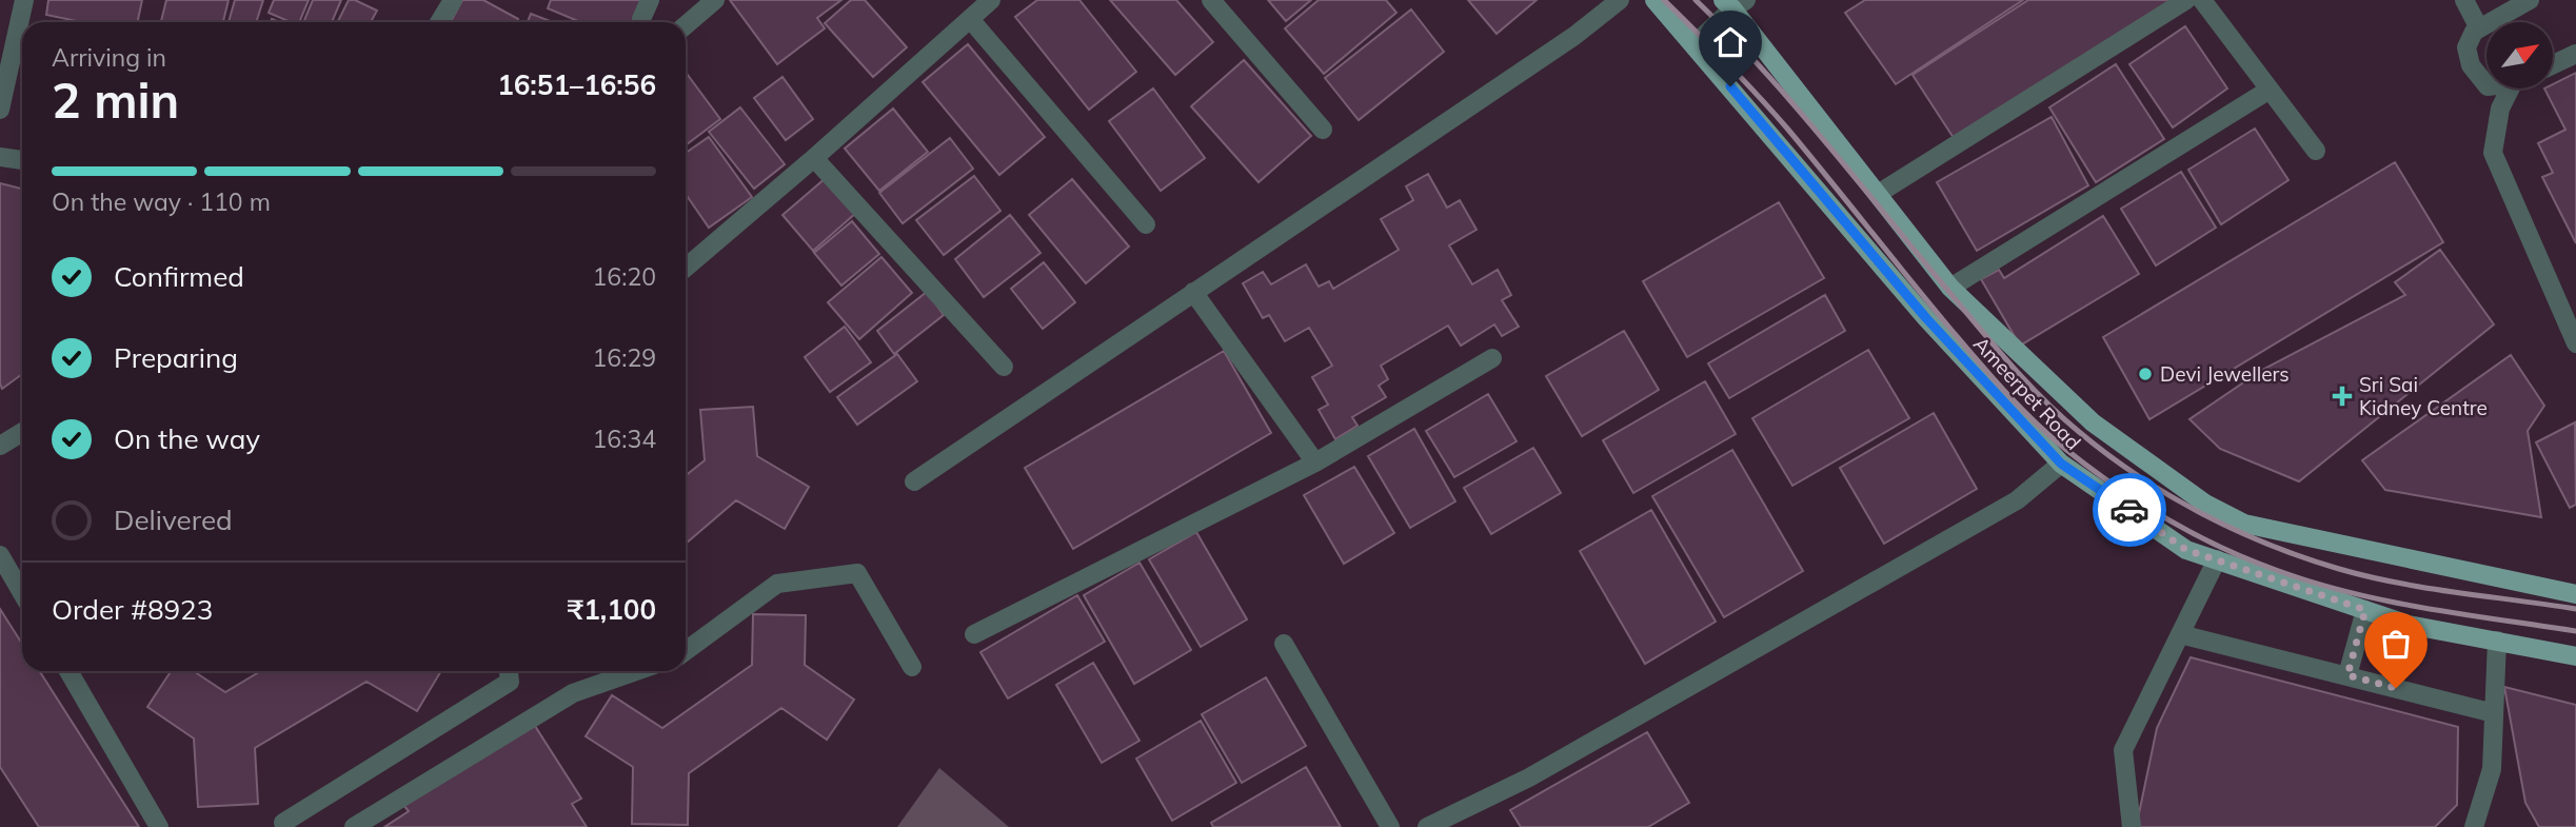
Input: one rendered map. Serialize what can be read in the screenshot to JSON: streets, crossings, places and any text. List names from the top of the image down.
{
  "streets": {
    "main road": ["Ameerpet Road"]
  },
  "places": {
    "other": ["Devi Jewellers"],
    "health": ["Sri Sai Kidney Centre"]
  },
  "north": "top right",
  "page": {
    "heading": ["2 min", "Arriving in", "16:51–16:56"],
    "panel": ["Order #8923", "₹1,100"],
    "bar": "On the way · 110 m",
    "list": [
      ["Confirmed", "16:20"],
      ["Preparing", "16:29"],
      ["On the way", "16:34"],
      "Delivered"
    ]
  }
}
